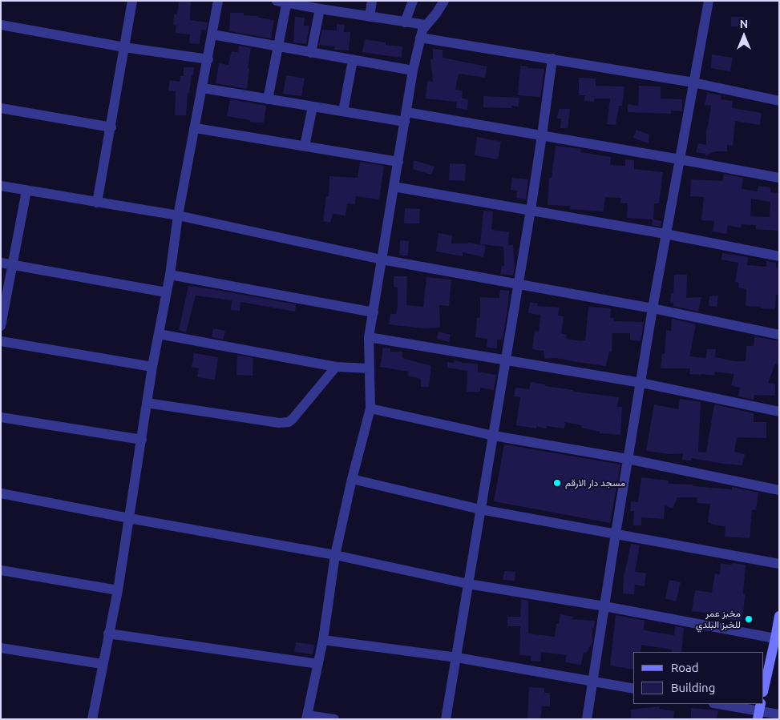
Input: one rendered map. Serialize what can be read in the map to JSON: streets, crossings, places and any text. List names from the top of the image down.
{
  "places": ["مسجد دار الارقم", "مخبز عمر للخبز البلدي"],
  "legend": ["Road", "Building"],
  "north": "top"
}
